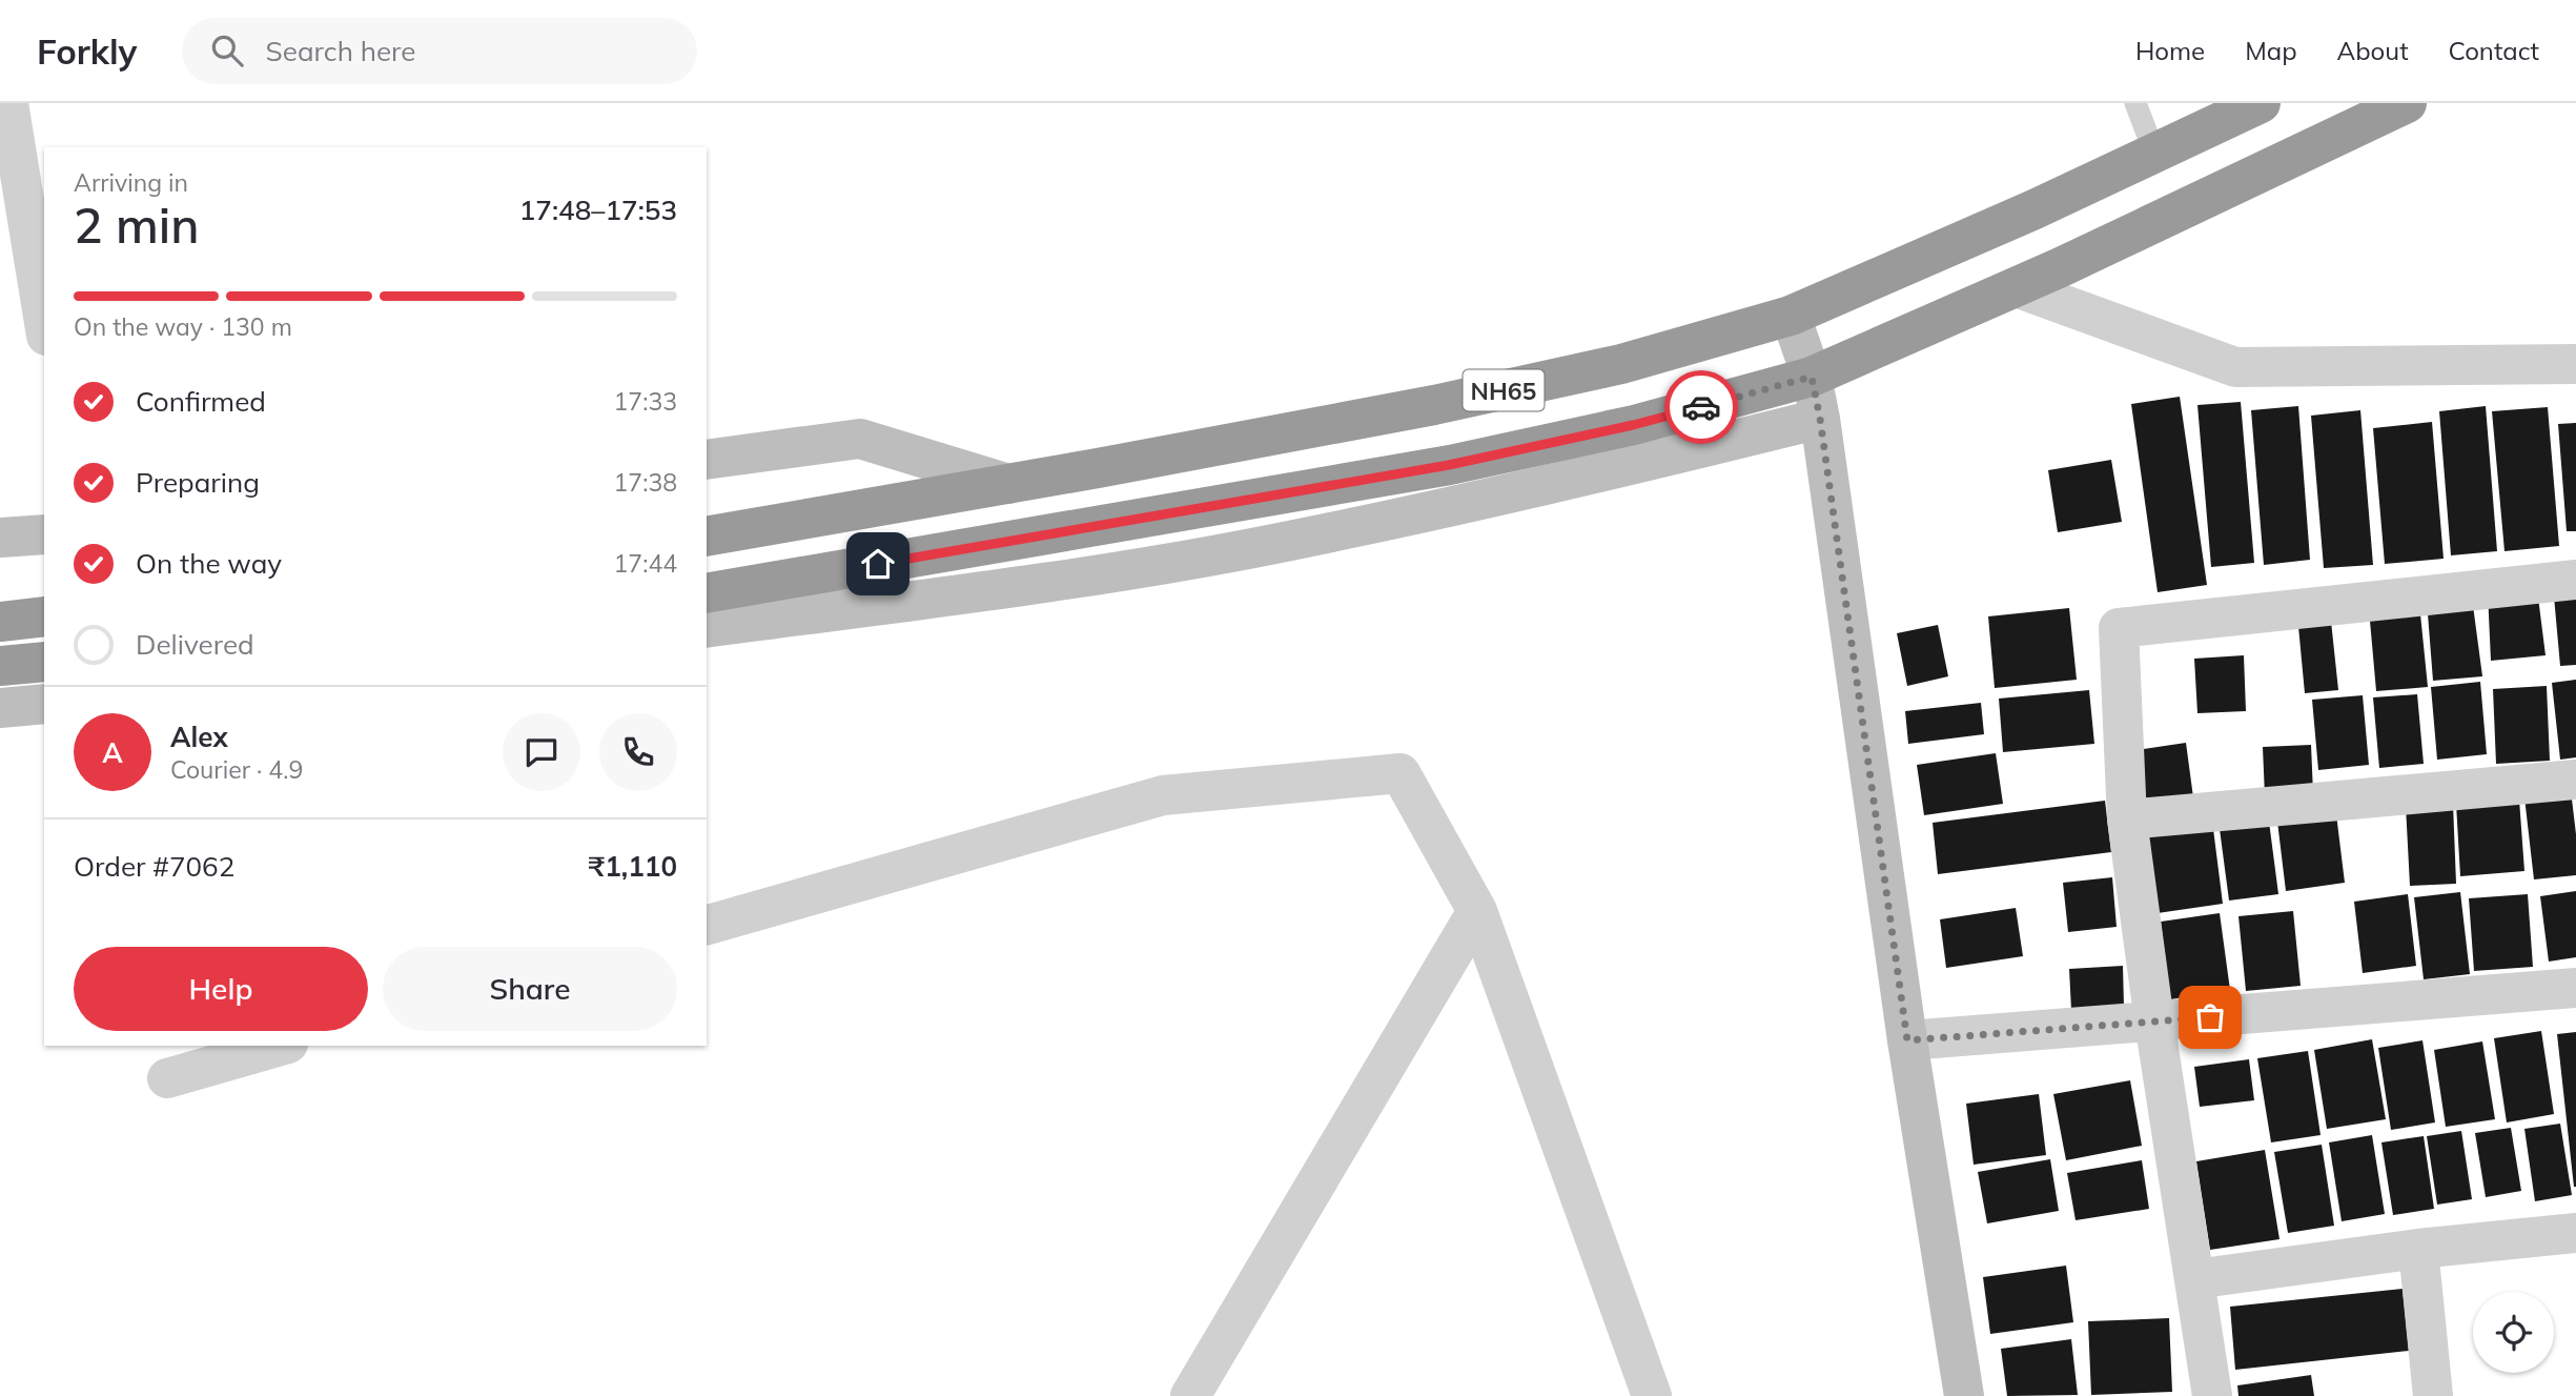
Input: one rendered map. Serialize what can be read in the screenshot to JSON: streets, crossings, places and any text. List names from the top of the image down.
{
  "streets": {
    "highway": ["NH65"]
  },
  "page": {
    "header": "Forkly",
    "search": "Search here",
    "nav": [
      "Home",
      "Map",
      "About",
      "Contact"
    ],
    "heading": ["2 min", "Arriving in", "17:48–17:53"],
    "panel": [
      "Alex",
      "Courier · 4.9",
      "Order #7062",
      "₹1,110"
    ],
    "bar": "On the way · 130 m",
    "list": [
      ["Confirmed", "17:33"],
      ["Preparing", "17:38"],
      ["On the way", "17:44"],
      "Delivered"
    ],
    "round": "A",
    "buttons": ["Help", "Share"]
  }
}
